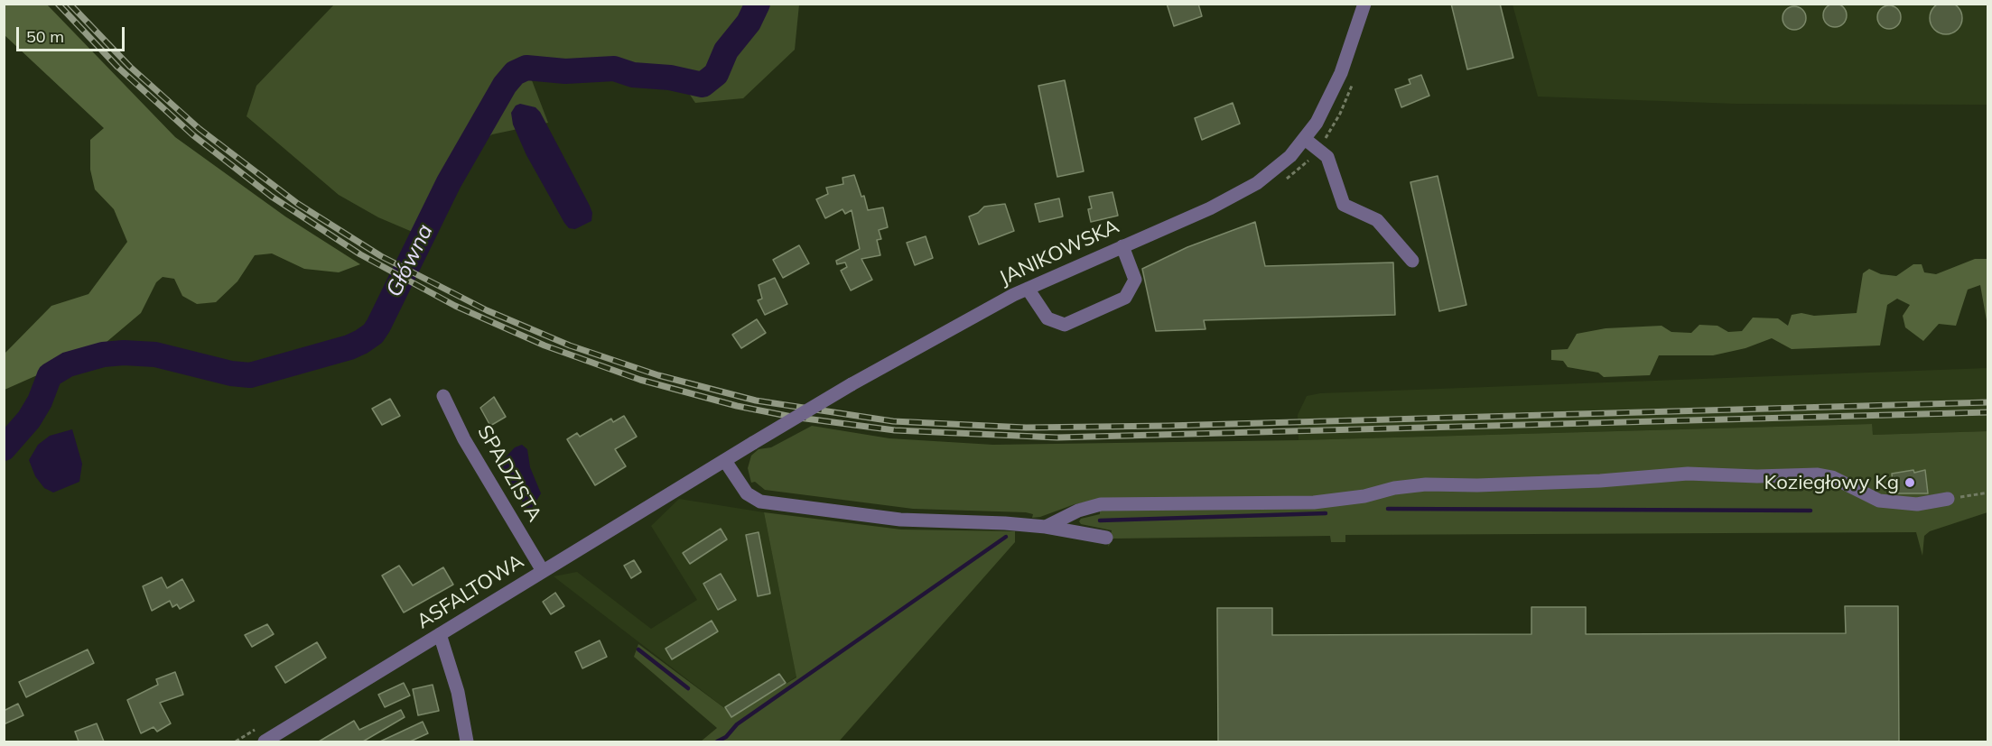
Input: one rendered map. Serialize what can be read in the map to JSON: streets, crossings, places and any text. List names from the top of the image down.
{
  "streets": {
    "street": ["JANIKOWSKA", "SPADZISTA", "ASFALTOWA"]
  },
  "crossings": [
    ["JANIKOWSKA", "ASFALTOWA"],
    ["SPADZISTA", "ASFALTOWA"]
  ],
  "water": ["Główna"],
  "places": ["Koziegłowy Kg"],
  "scale_bar": "50 m"
}
